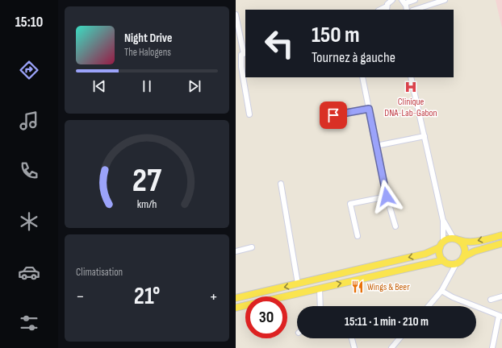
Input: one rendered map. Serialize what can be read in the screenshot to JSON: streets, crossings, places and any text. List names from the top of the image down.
{
  "places": {
    "hospital": ["Clinique DNA-Lab-Gabon"],
    "restaurant": ["Wings & Beer"]
  },
  "page": {
    "tabs": "15:10",
    "turn": ["150 m", "Tournez à gauche"],
    "song": ["Night Drive", "The Halogens"],
    "tile": "Climatisation",
    "heat": ["−", "21°", "+"],
    "limit": "30",
    "trip": "15:11 · 1 min · 210 m",
    "gauge": ["27", "km/h"]
  }
}
